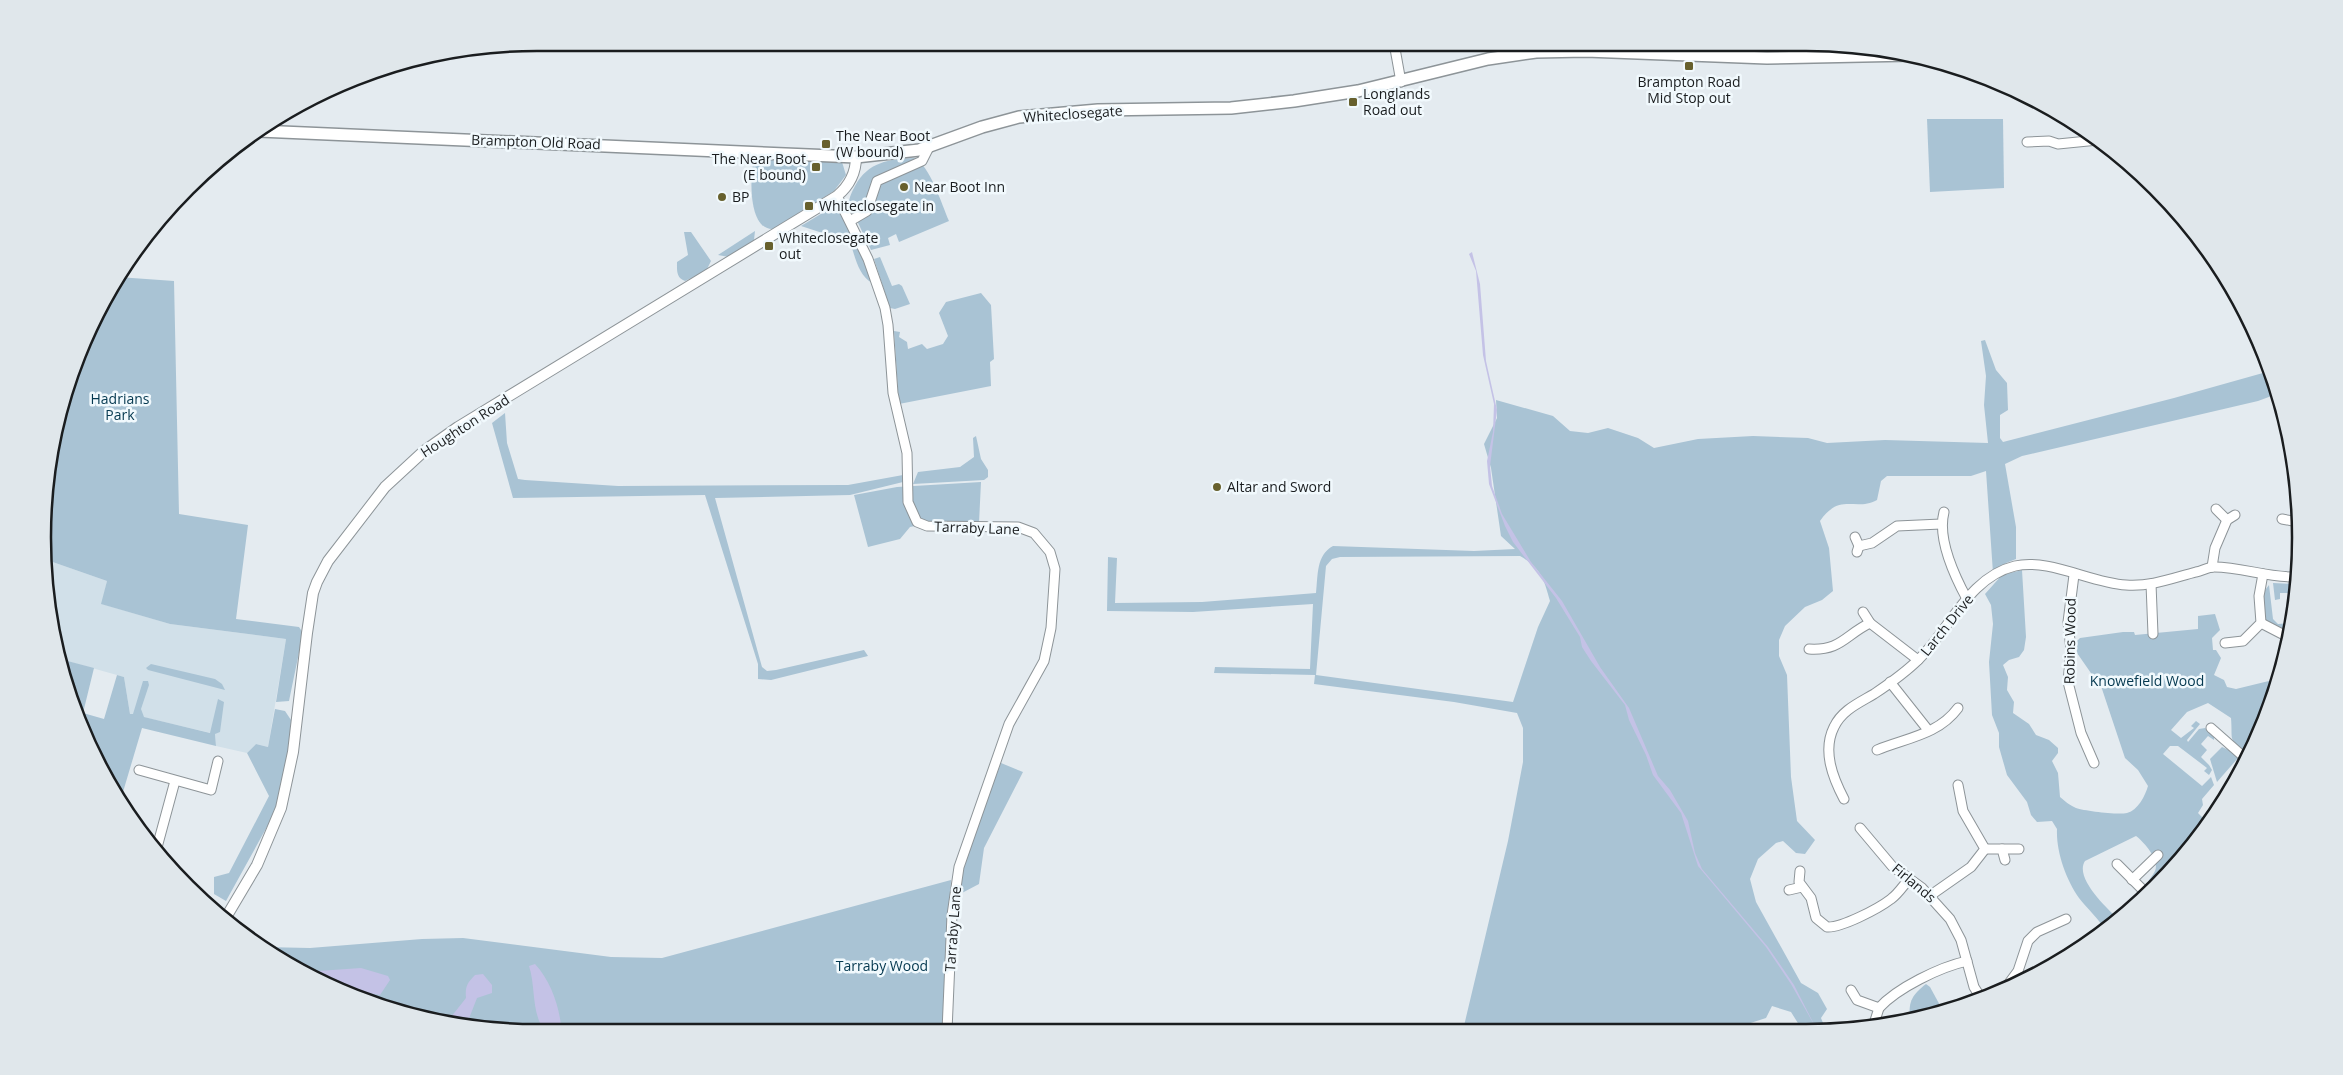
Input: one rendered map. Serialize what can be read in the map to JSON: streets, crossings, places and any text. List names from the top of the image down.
{
  "streets": {
    "main road": ["Whiteclosegate", "Brampton Old Road"],
    "street": [
      "Houghton Road",
      "Tarraby Lane",
      "Larch Drive",
      "Robins Wood",
      "Firlands"
    ]
  },
  "crossings": [
    ["Whiteclosegate", "Brampton Old Road"],
    ["Whiteclosegate", "Houghton Road"],
    ["Houghton Road", "Tarraby Lane"],
    ["Larch Drive", "Robins Wood"]
  ],
  "parks": ["Hadrians Park", "Knowefield Wood", "Tarraby Wood"],
  "places": {
    "transit": [
      "Brampton Road Mid Stop out",
      "Longlands Road out",
      "The Near Boot (W bound)",
      "The Near Boot (E bound)",
      "Whiteclosegate in",
      "Whiteclosegate out"
    ],
    "other": ["Near Boot Inn", "BP", "Altar and Sword"]
  }
}
